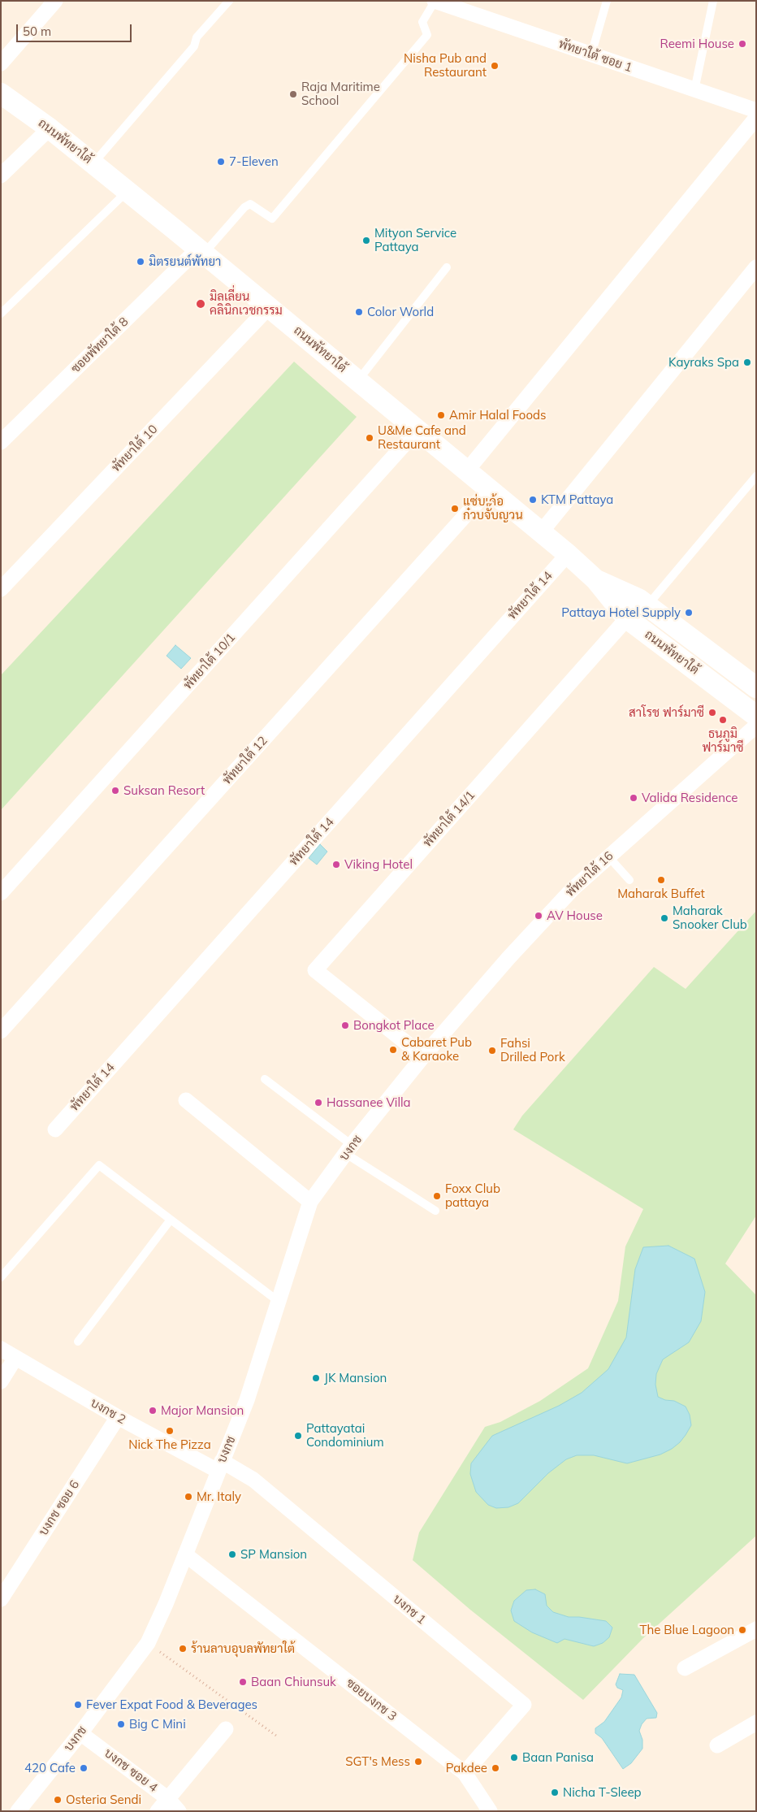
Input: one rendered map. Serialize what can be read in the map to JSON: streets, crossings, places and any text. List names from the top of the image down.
{
  "streets": {
    "main road": ["ถนนพัทยาใต้"],
    "street": [
      "พัทยาใต้ ซอย 1",
      "ซอยพัทยาใต้ 8",
      "พัทยาใต้ 10",
      "พัทยาใต้ 14",
      "พัทยาใต้ 10/1",
      "พัทยาใต้ 12",
      "พัทยาใต้ 14/1",
      "พัทยาใต้ 16",
      "บงกช",
      "บงกช 2",
      "บงกช ซอย 6",
      "บงกช 1",
      "ซอยบงกช 3",
      "บงกช ซอย 4"
    ]
  },
  "crossings": [
    ["ถนนพัทยาใต้", "ซอยพัทยาใต้ 8"],
    ["ถนนพัทยาใต้", "พัทยาใต้ 10"],
    ["ถนนพัทยาใต้", "พัทยาใต้ 14"],
    ["ถนนพัทยาใต้", "พัทยาใต้ 10/1"],
    ["ถนนพัทยาใต้", "พัทยาใต้ 12"],
    ["ถนนพัทยาใต้", "พัทยาใต้ 14/1"],
    ["พัทยาใต้ 14/1", "พัทยาใต้ 16"],
    ["พัทยาใต้ 14/1", "บงกช"],
    ["พัทยาใต้ 16", "บงกช"],
    ["บงกช", "บงกช 2"],
    ["บงกช", "บงกช 1"],
    ["บงกช", "ซอยบงกช 3"],
    ["บงกช", "บงกช ซอย 4"],
    ["บงกช 2", "บงกช ซอย 6"],
    ["บงกช 2", "บงกช 1"],
    ["บงกช 1", "ซอยบงกช 3"]
  ],
  "places": [
    "Reemi House",
    "Nisha Pub and Restaurant",
    "Raja Maritime School",
    "7-Eleven",
    "Mityon Service Pattaya",
    "มิตรยนต์พัทยา",
    "มิลเลี่ยน คลินิกเวชกรรม",
    "Color World",
    "Kayraks Spa",
    "Amir Halal Foods",
    "U&Me Cafe and Restaurant",
    "KTM Pattaya",
    "แซ่บเด้อ ก๋วบจั๊บญวน",
    "Pattaya Hotel Supply",
    "สาโรช ฟาร์มาซี",
    "ธนภูมิ ฟาร์มาซี",
    "Suksan Resort",
    "Valida Residence",
    "Viking Hotel",
    "Maharak Buffet",
    "AV House",
    "Maharak Snooker Club",
    "Bongkot Place",
    "Cabaret Pub & Karaoke",
    "Fahsi Drilled Pork",
    "Hassanee Villa",
    "Foxx Club pattaya",
    "JK Mansion",
    "Major Mansion",
    "Nick The Pizza",
    "Pattayatai Condominium",
    "Mr. Italy",
    "SP Mansion",
    "The Blue Lagoon",
    "ร้านลาบอุบลพัทยาใต้",
    "Baan Chiunsuk",
    "Fever Expat Food & Beverages",
    "Big C Mini",
    "Baan Panisa",
    "SGT's Mess",
    "420 Cafe",
    "Pakdee",
    "Nicha T-Sleep",
    "Osteria Sendi"
  ],
  "scale_bar": "50 m"
}
